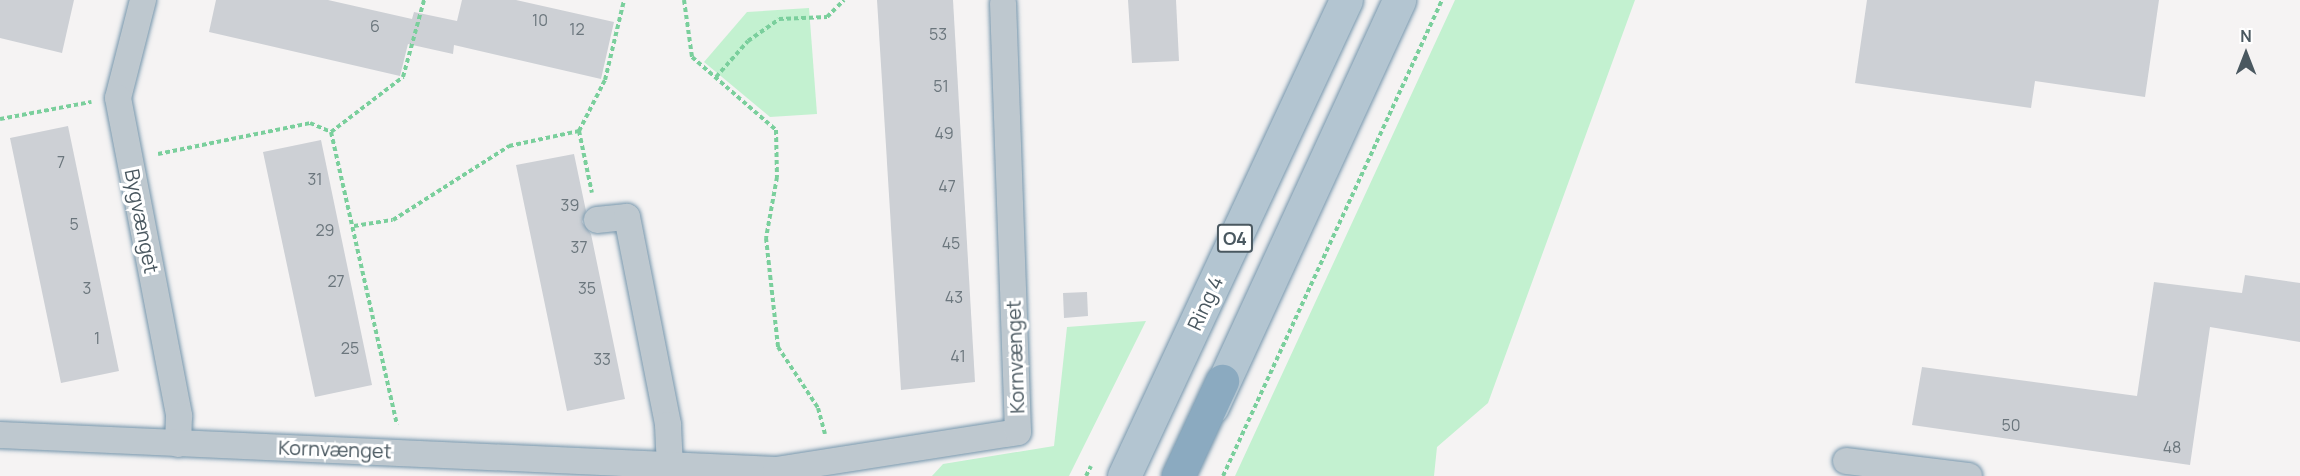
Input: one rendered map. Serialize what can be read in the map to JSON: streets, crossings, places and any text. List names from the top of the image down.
{
  "streets": {
    "highway": ["O4"],
    "main road": ["Ring 4"],
    "street": ["Bygvænget", "Kornvænget"]
  },
  "crossings": [
    ["Bygvænget", "Kornvænget"]
  ],
  "house_numbers": [
    "10",
    "6",
    "12",
    "53",
    "51",
    "49",
    "7",
    "31",
    "47",
    "39",
    "5",
    "29",
    "45",
    "37",
    "27",
    "3",
    "35",
    "43",
    "1",
    "25",
    "41",
    "33",
    "50",
    "48"
  ],
  "north": "top"
}
